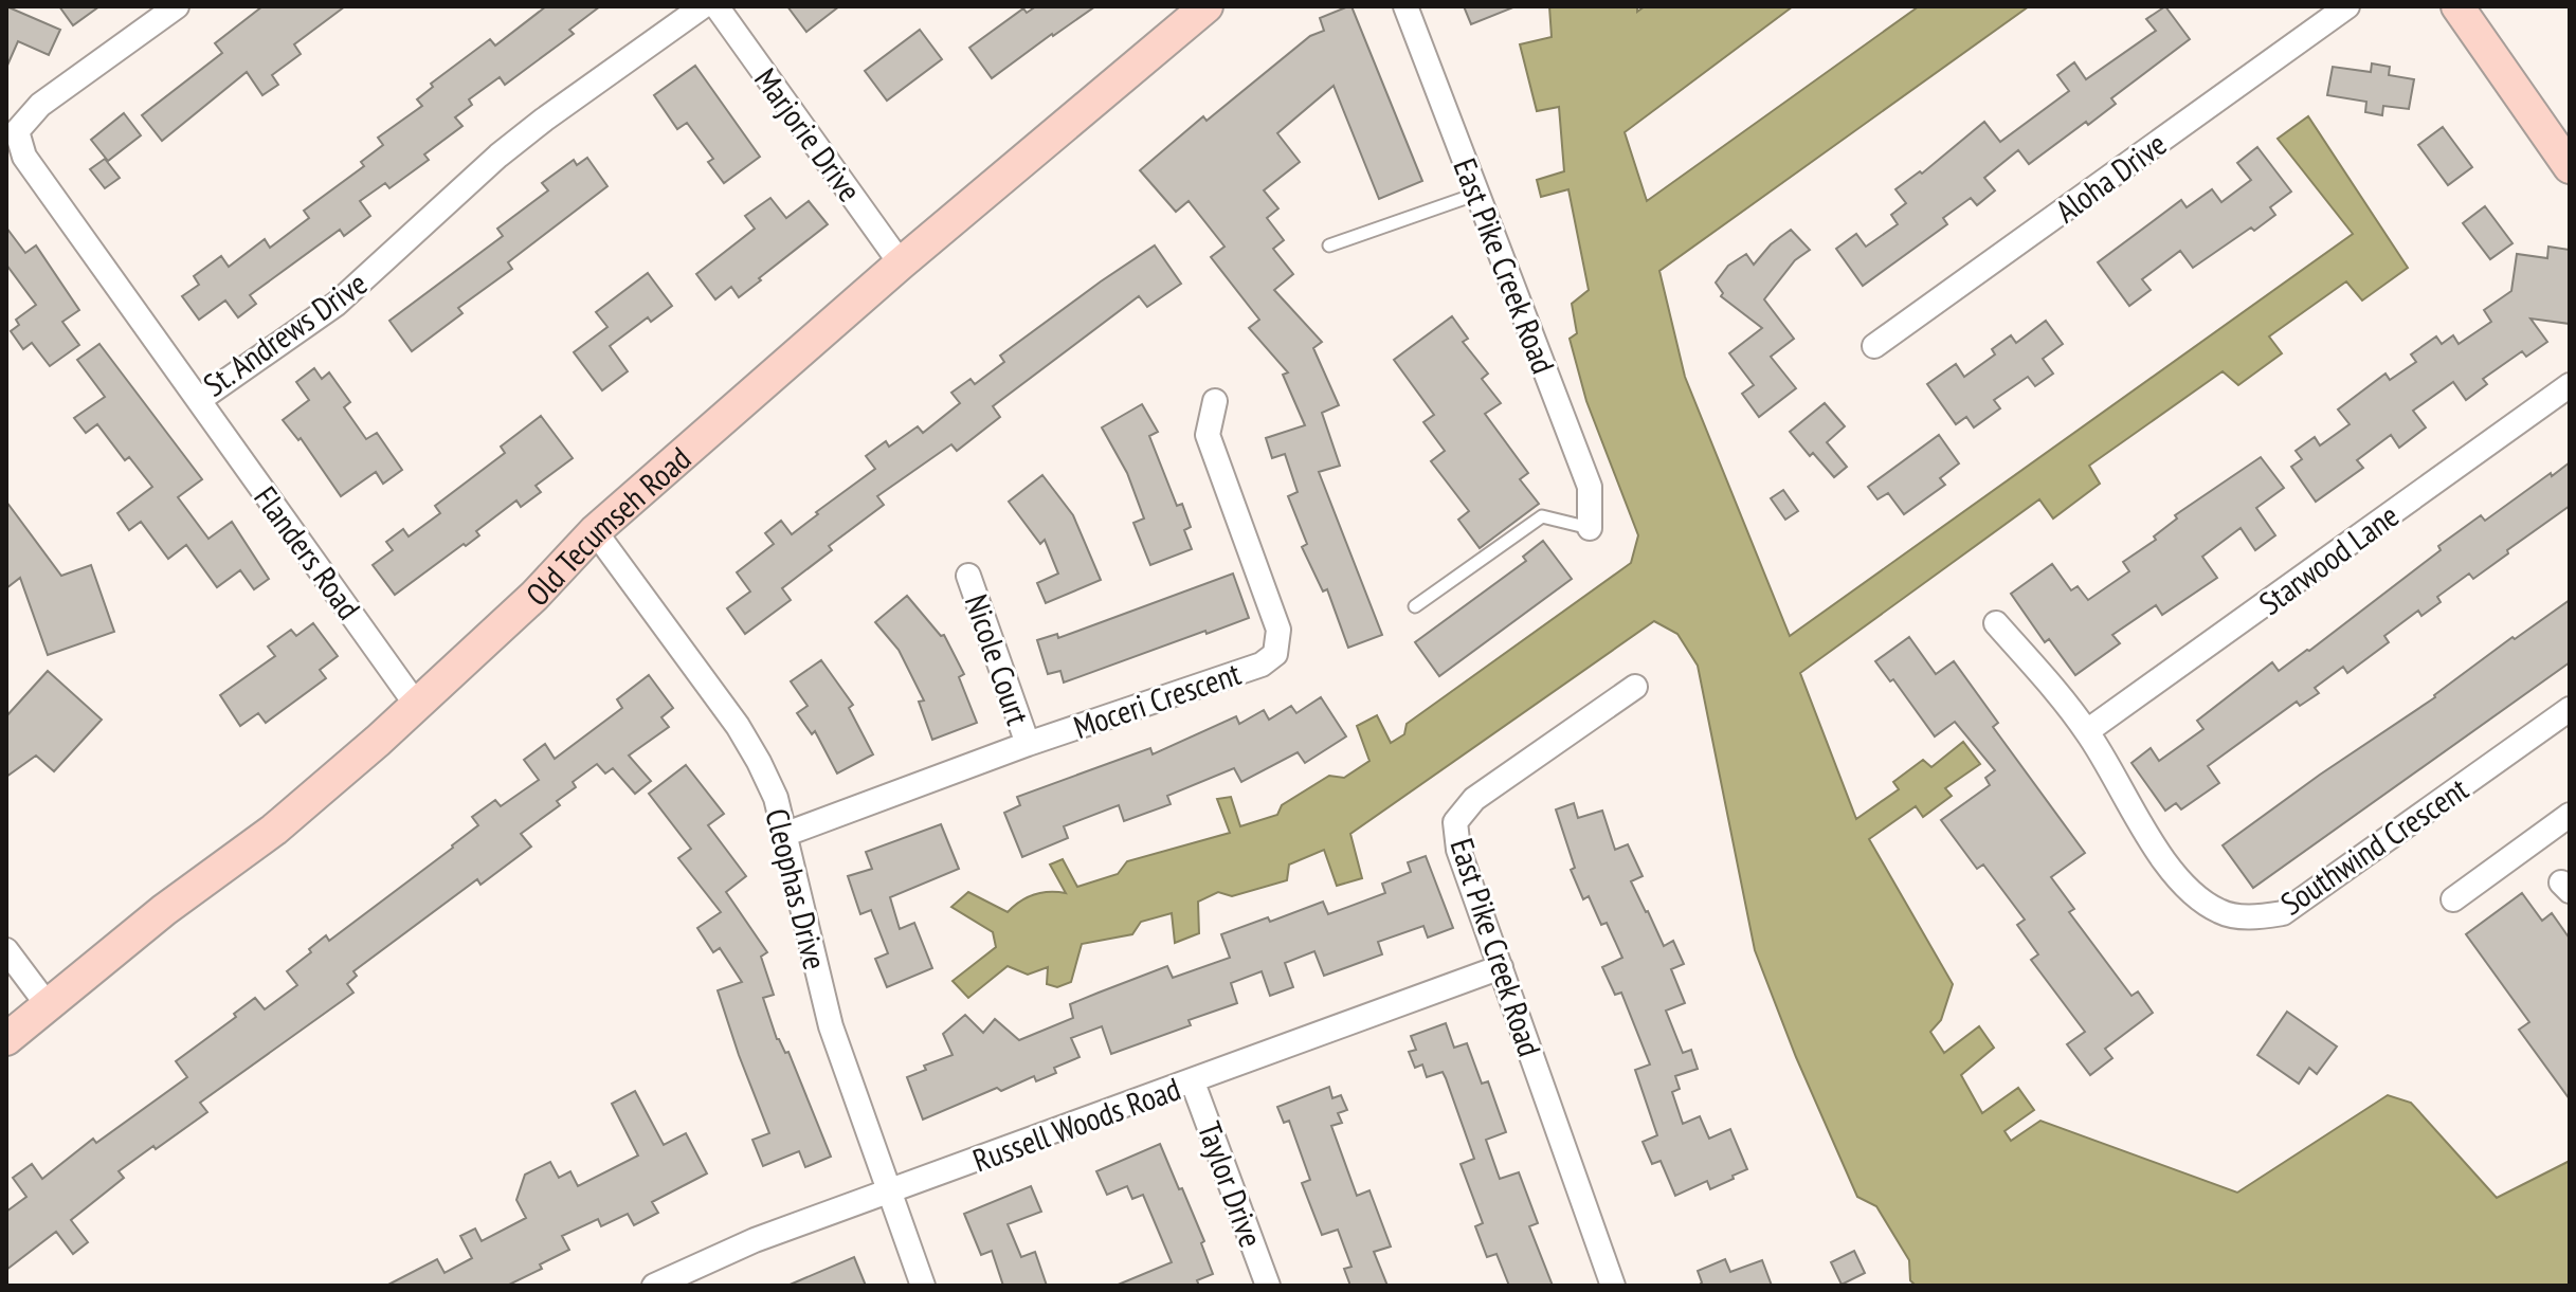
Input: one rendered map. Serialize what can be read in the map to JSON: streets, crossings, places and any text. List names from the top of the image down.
{
  "streets": {
    "main road": ["Old Tecumseh Road"],
    "street": [
      "Marjorie Drive",
      "Aloha Drive",
      "East Pike Creek Road",
      "St. Andrews Drive",
      "Flanders Road",
      "Starwood Lane",
      "Nicole Court",
      "Moceri Crescent",
      "Southwind Crescent",
      "Cleophas Drive",
      "Russell Woods Road",
      "Taylor Drive"
    ]
  },
  "crossings": [
    ["Marjorie Drive", "Old Tecumseh Road"],
    ["East Pike Creek Road", "Russell Woods Road"],
    ["St. Andrews Drive", "Flanders Road"],
    ["Old Tecumseh Road", "Flanders Road"],
    ["Old Tecumseh Road", "Cleophas Drive"],
    ["Starwood Lane", "Southwind Crescent"],
    ["Nicole Court", "Moceri Crescent"],
    ["Moceri Crescent", "Cleophas Drive"],
    ["Cleophas Drive", "Russell Woods Road"],
    ["Russell Woods Road", "Taylor Drive"]
  ]
}
